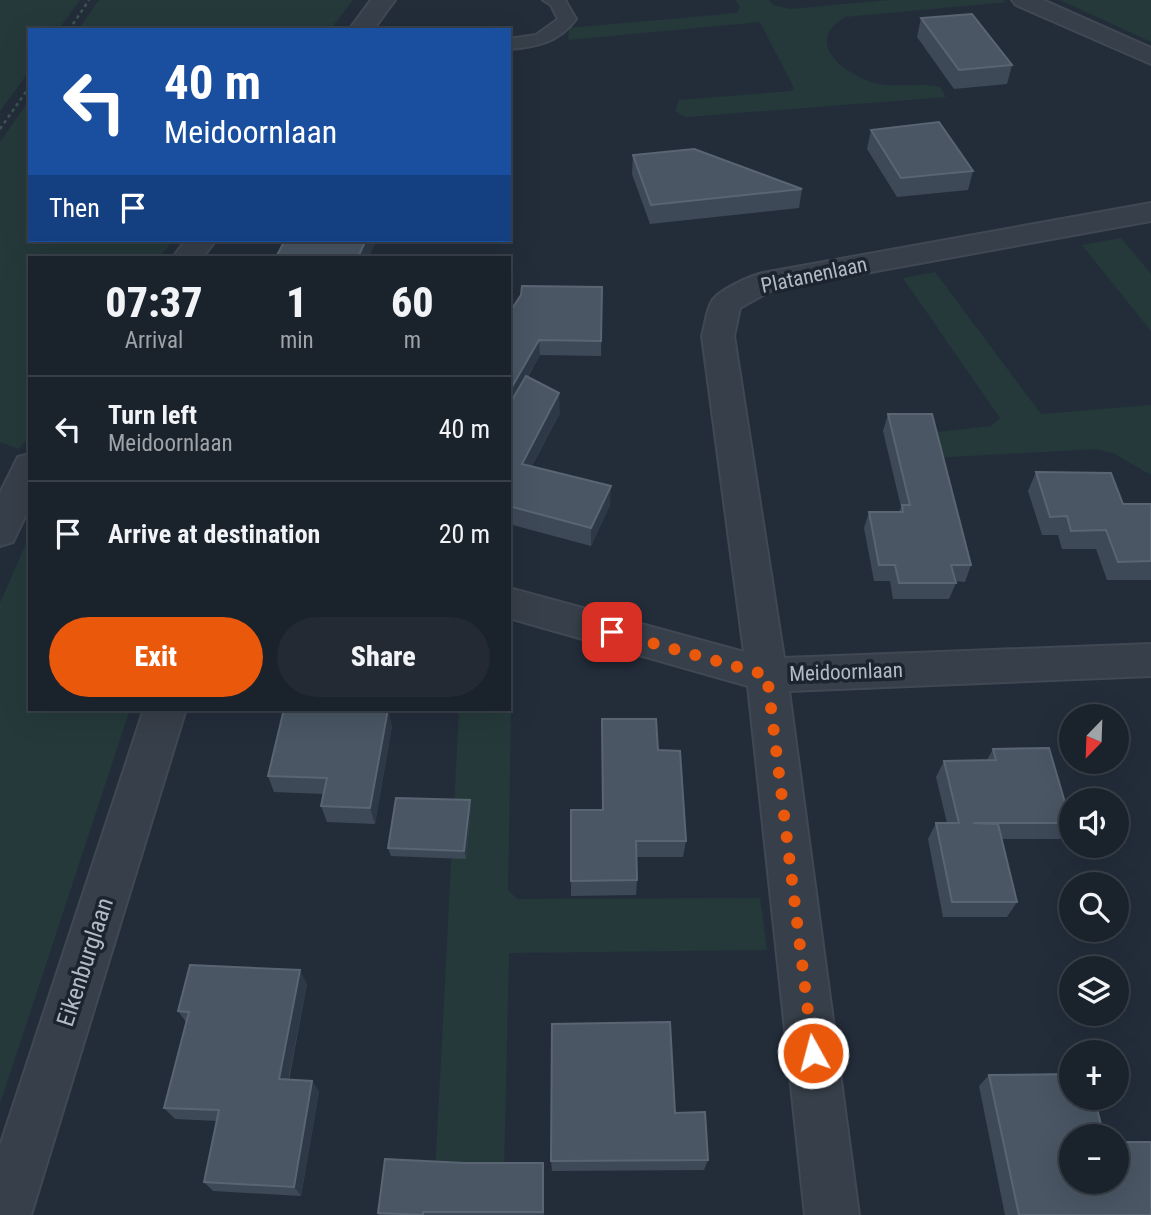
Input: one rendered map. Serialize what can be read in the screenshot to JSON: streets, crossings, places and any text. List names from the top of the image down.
{
  "streets": {
    "street": ["Platanenlaan", "Meidoornlaan", "Eikenburglaan"]
  },
  "crossings": [
    ["Platanenlaan", "Meidoornlaan"]
  ],
  "north": "bottom left",
  "page": {
    "turn": ["40 m", "Meidoornlaan"],
    "then": "Then",
    "eta": [
      "07:37",
      "Arrival",
      "1",
      "min",
      "60",
      "m"
    ],
    "list": [
      {
        "name": "Turn left",
        "note": "Meidoornlaan",
        "value": "40 m"
      },
      {
        "name": "Arrive at destination",
        "value": "20 m"
      }
    ],
    "buttons": ["Exit", "Share"],
    "map_buttons": ["+", "−"]
  }
}
